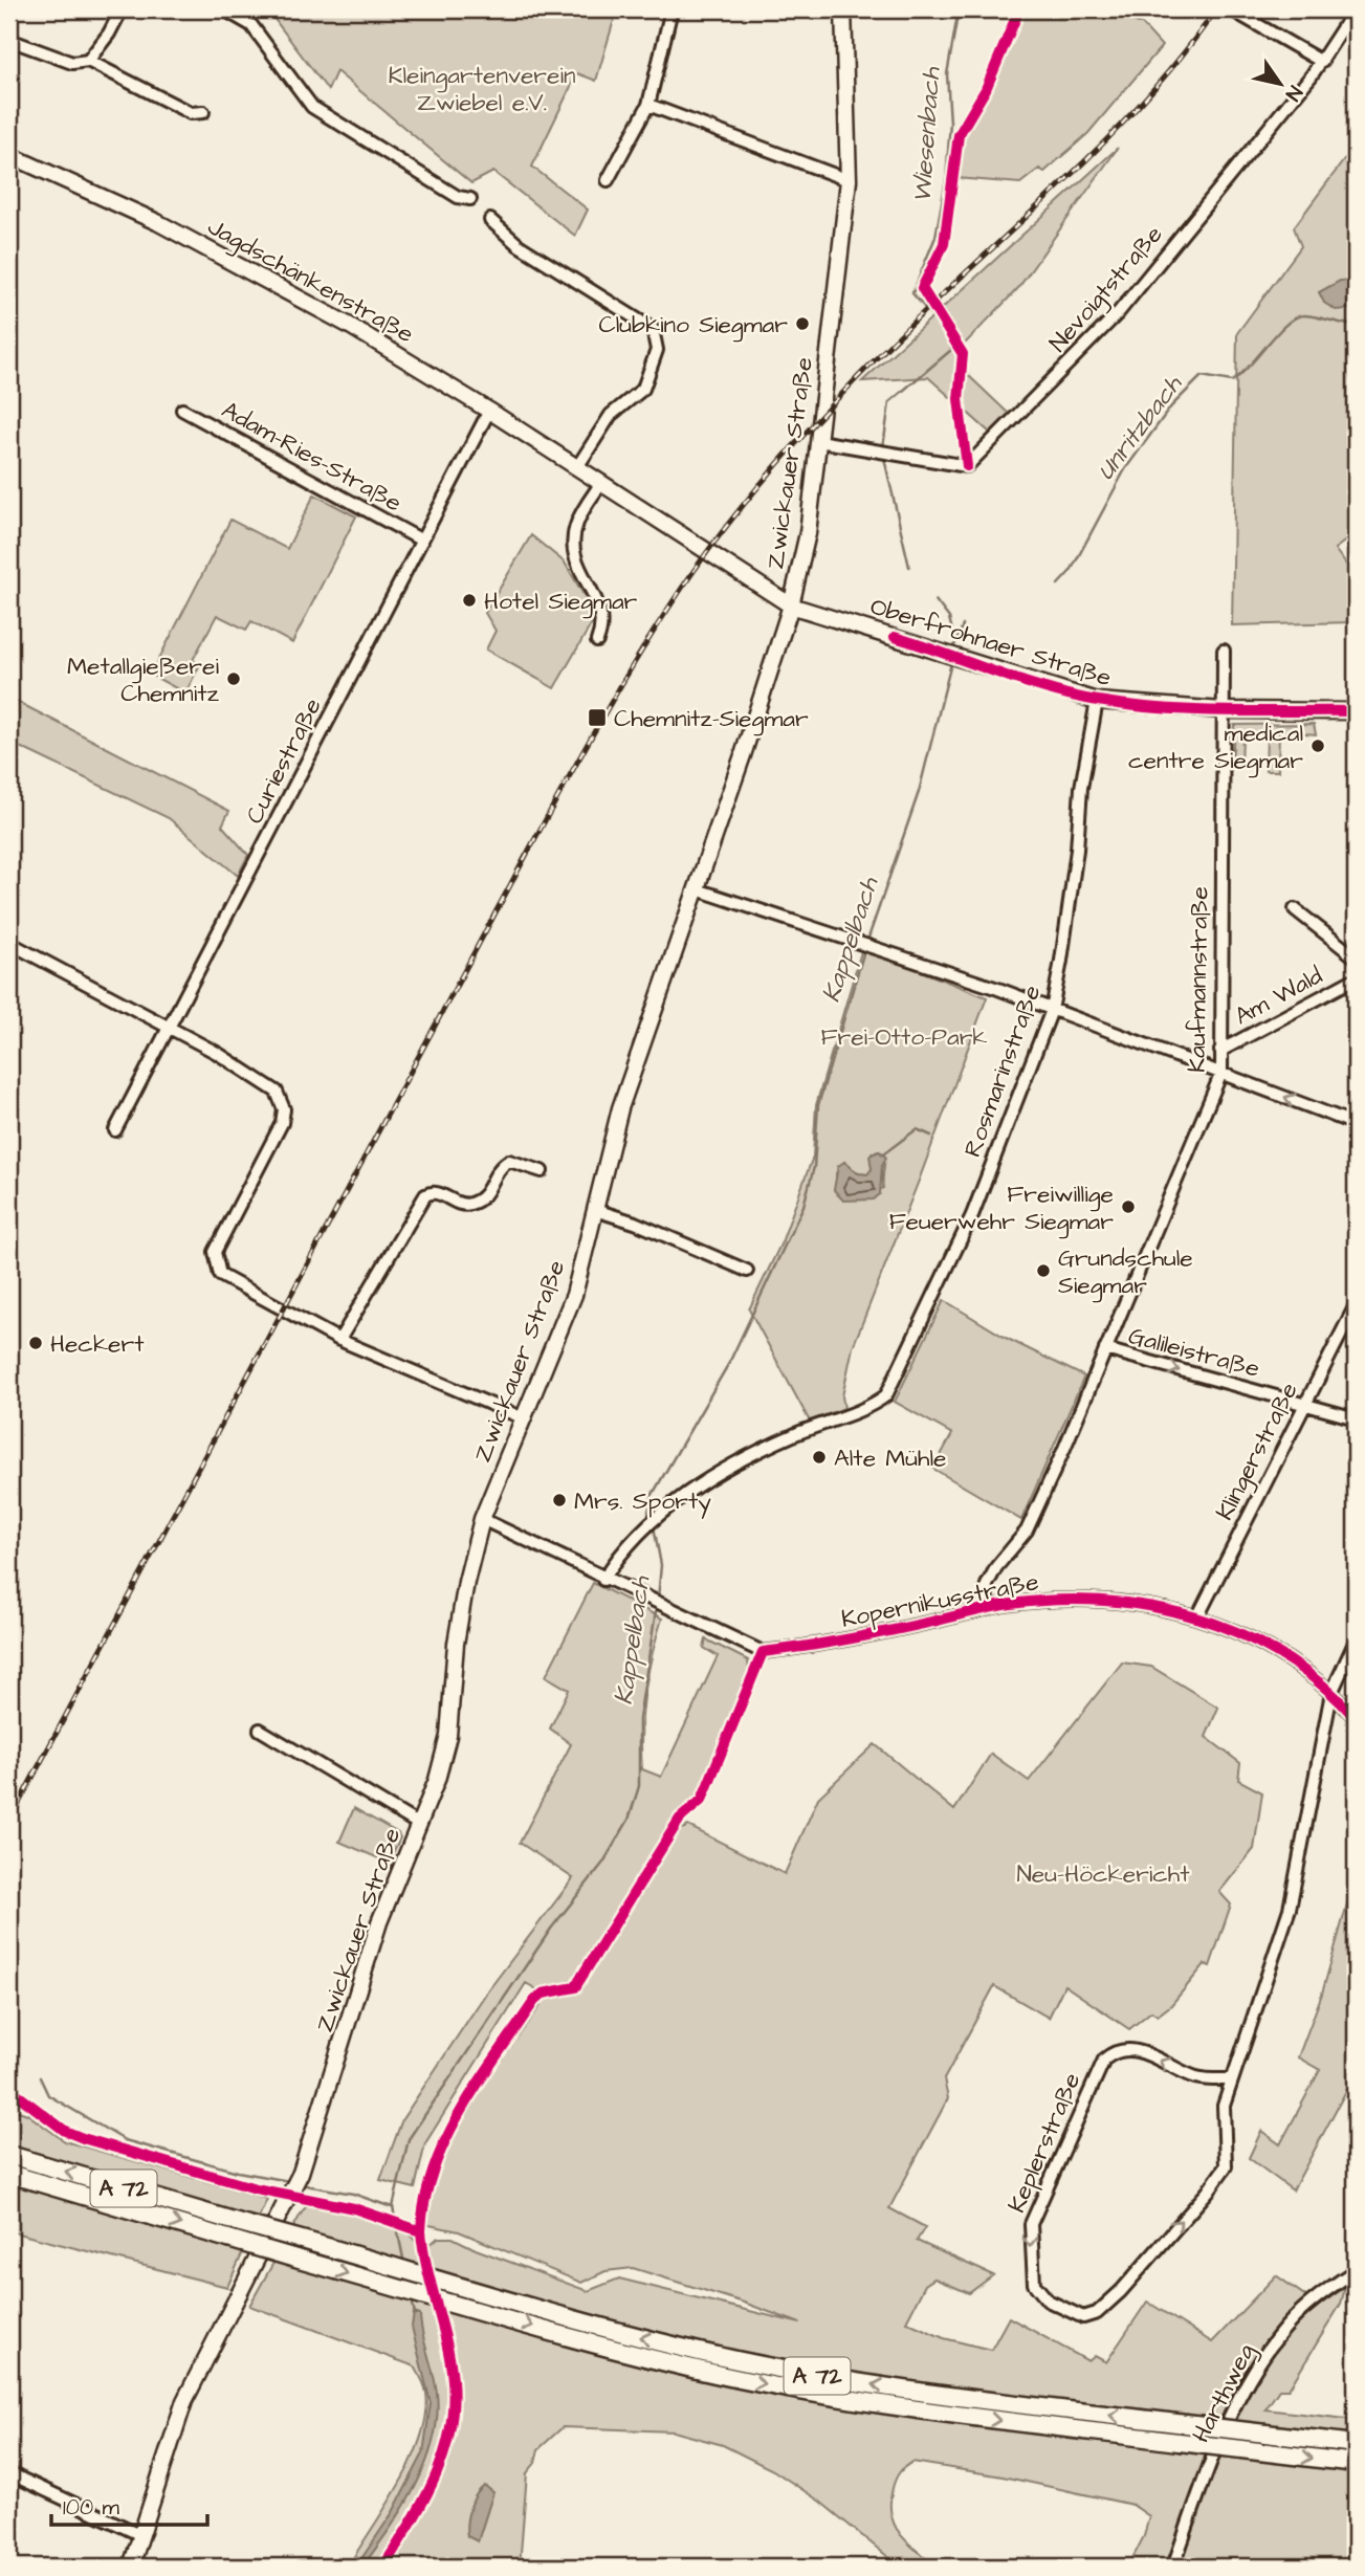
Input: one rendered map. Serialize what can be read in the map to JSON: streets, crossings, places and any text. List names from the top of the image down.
{
  "streets": {
    "highway": ["A 72"],
    "main road": ["Jagdschänkenstraße", "Zwickauer Straße", "Oberfrohnaer Straße"],
    "street": [
      "Nevoigtstraße",
      "Adam-Ries-Straße",
      "Curiestraße",
      "Kaufmannstraße",
      "Am Wald",
      "Rosmarinstraße",
      "Galileistraße",
      "Klingerstraße",
      "Kopernikusstraße",
      "Keplerstraße",
      "Harthweg"
    ]
  },
  "crossings": [
    ["Jagdschänkenstraße", "Zwickauer Straße"],
    ["Jagdschänkenstraße", "Oberfrohnaer Straße"],
    ["Jagdschänkenstraße", "Curiestraße"],
    ["Nevoigtstraße", "Zwickauer Straße"],
    ["Adam-Ries-Straße", "Curiestraße"],
    ["Zwickauer Straße", "Oberfrohnaer Straße"],
    ["Zwickauer Straße", "Kopernikusstraße"],
    ["Oberfrohnaer Straße", "Kaufmannstraße"],
    ["Oberfrohnaer Straße", "Rosmarinstraße"],
    ["Kaufmannstraße", "Am Wald"],
    ["Kaufmannstraße", "Galileistraße"],
    ["Kaufmannstraße", "Kopernikusstraße"],
    ["Rosmarinstraße", "Kopernikusstraße"],
    ["Galileistraße", "Klingerstraße"],
    ["Klingerstraße", "Kopernikusstraße"],
    ["Kopernikusstraße", "Keplerstraße"]
  ],
  "one_way": ["Galileistraße"],
  "water": ["Wiesenbach", "Unritzbach", "Kappelbach"],
  "parks": ["Kleingartenverein Zwiebel e.V.", "Frei-Otto-Park", "Neu-Höckericht"],
  "places": {
    "other": [
      "Clubkino Siegmar",
      "Hotel Siegmar",
      "Metallgießerei Chemnitz",
      "medical centre Siegmar",
      "Freiwillige Feuerwehr Siegmar",
      "Grundschule Siegmar",
      "Heckert",
      "Alte Mühle",
      "Mrs. Sporty"
    ],
    "transit": ["Chemnitz-Siegmar"]
  },
  "scale_bar": "100 m",
  "north": "bottom right"
}
